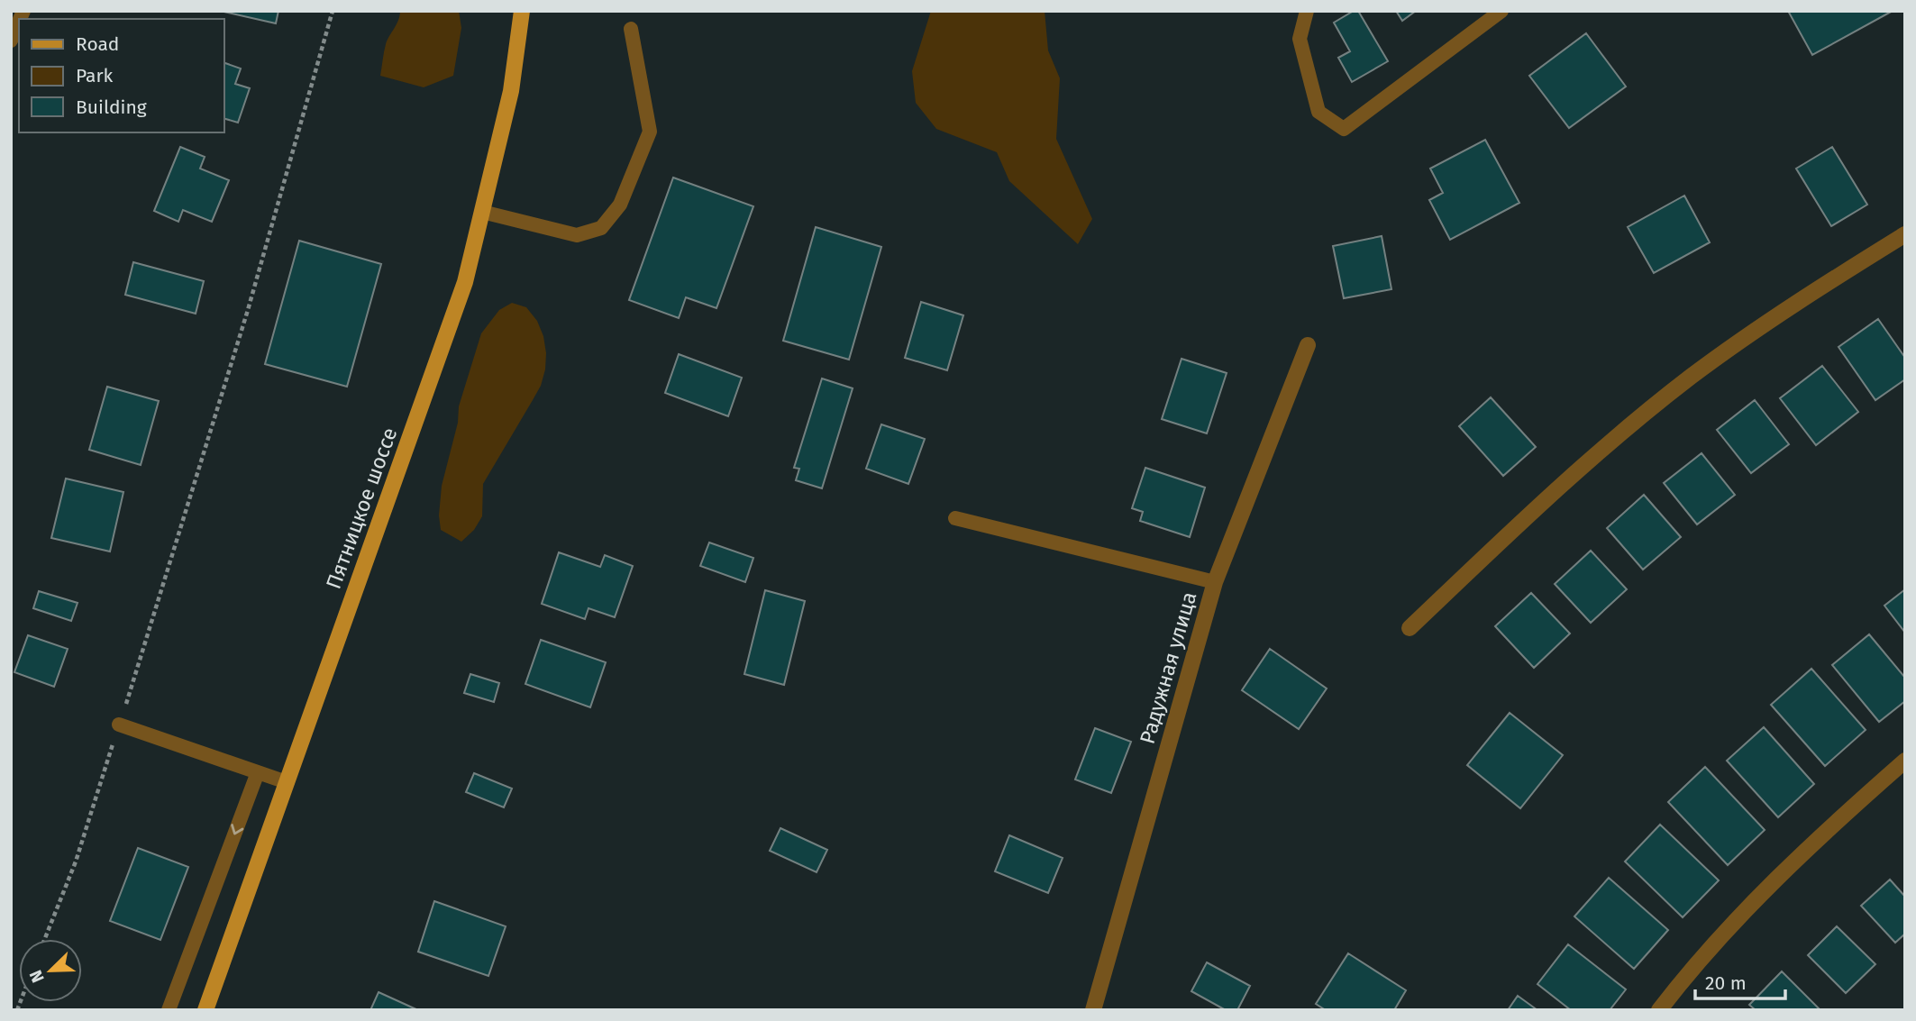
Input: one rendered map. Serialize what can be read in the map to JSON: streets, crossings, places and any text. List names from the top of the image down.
{
  "streets": {
    "main road": ["Пятницкое шоссе"],
    "street": ["Радужная улица"]
  },
  "legend": ["Road", "Park", "Building"],
  "scale_bar": "20 m",
  "north": "bottom left"
}
